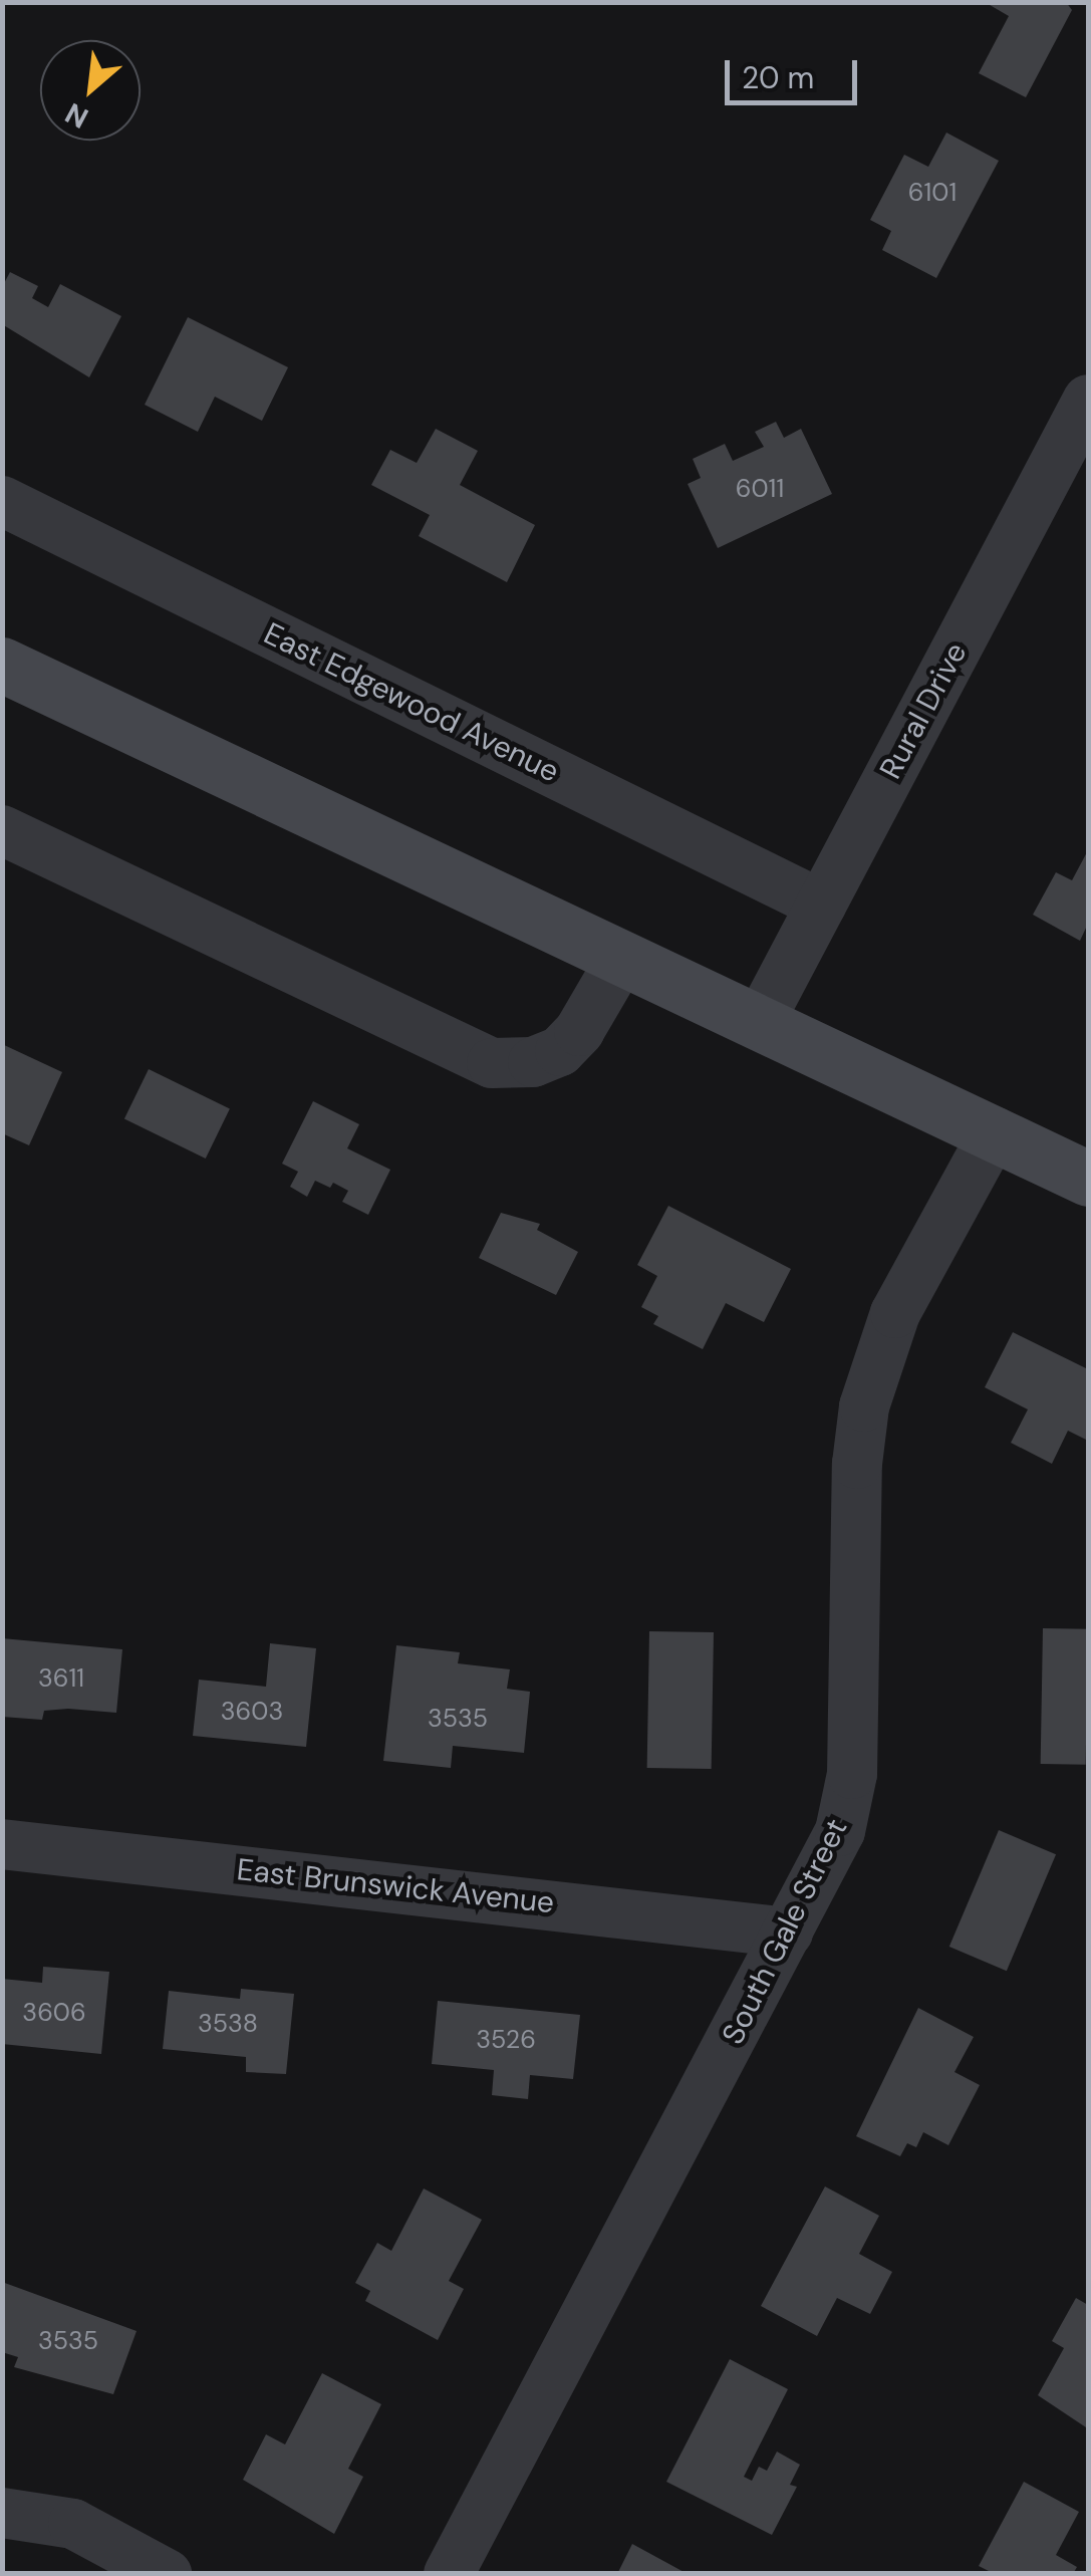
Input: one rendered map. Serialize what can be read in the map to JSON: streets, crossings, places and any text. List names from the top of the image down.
{
  "streets": {
    "street": [
      "East Edgewood Avenue",
      "Rural Drive",
      "East Brunswick Avenue",
      "South Gale Street"
    ]
  },
  "crossings": [
    ["East Edgewood Avenue", "Rural Drive"],
    ["East Brunswick Avenue", "South Gale Street"]
  ],
  "house_numbers": [
    "6101",
    "6011",
    "3611",
    "3603",
    "3535",
    "3606",
    "3538",
    "3526",
    "3535"
  ],
  "scale_bar": "20 m",
  "north": "bottom left"
}
